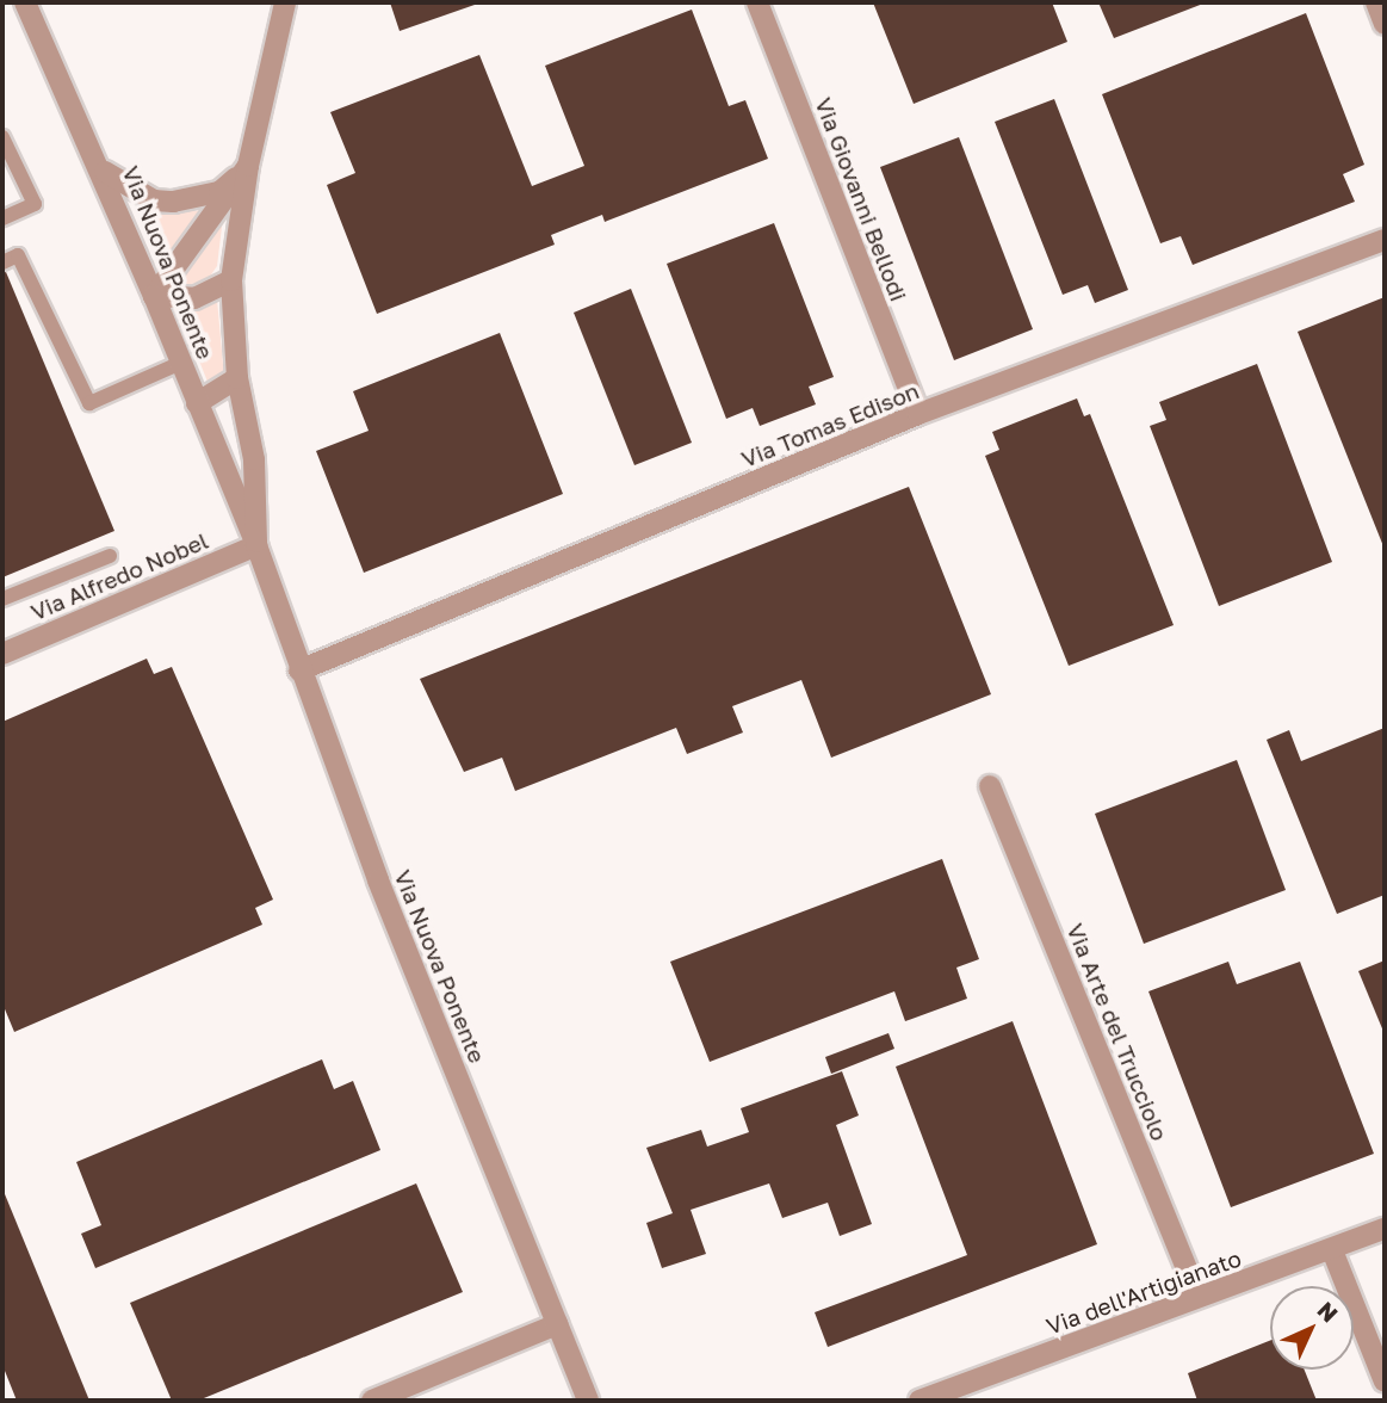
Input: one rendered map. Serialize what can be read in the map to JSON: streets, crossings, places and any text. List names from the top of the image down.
{
  "streets": {
    "street": [
      "Via Giovanni Bellodi",
      "Via Nuova Ponente",
      "Via Tomas Edison",
      "Via Alfredo Nobel",
      "Via Arte del Trucciolo",
      "Via dell'Artigianato"
    ]
  },
  "crossings": [
    ["Via Giovanni Bellodi", "Via Tomas Edison"],
    ["Via Nuova Ponente", "Via Tomas Edison"],
    ["Via Nuova Ponente", "Via Alfredo Nobel"],
    ["Via Arte del Trucciolo", "Via dell'Artigianato"]
  ],
  "north": "top right"
}
